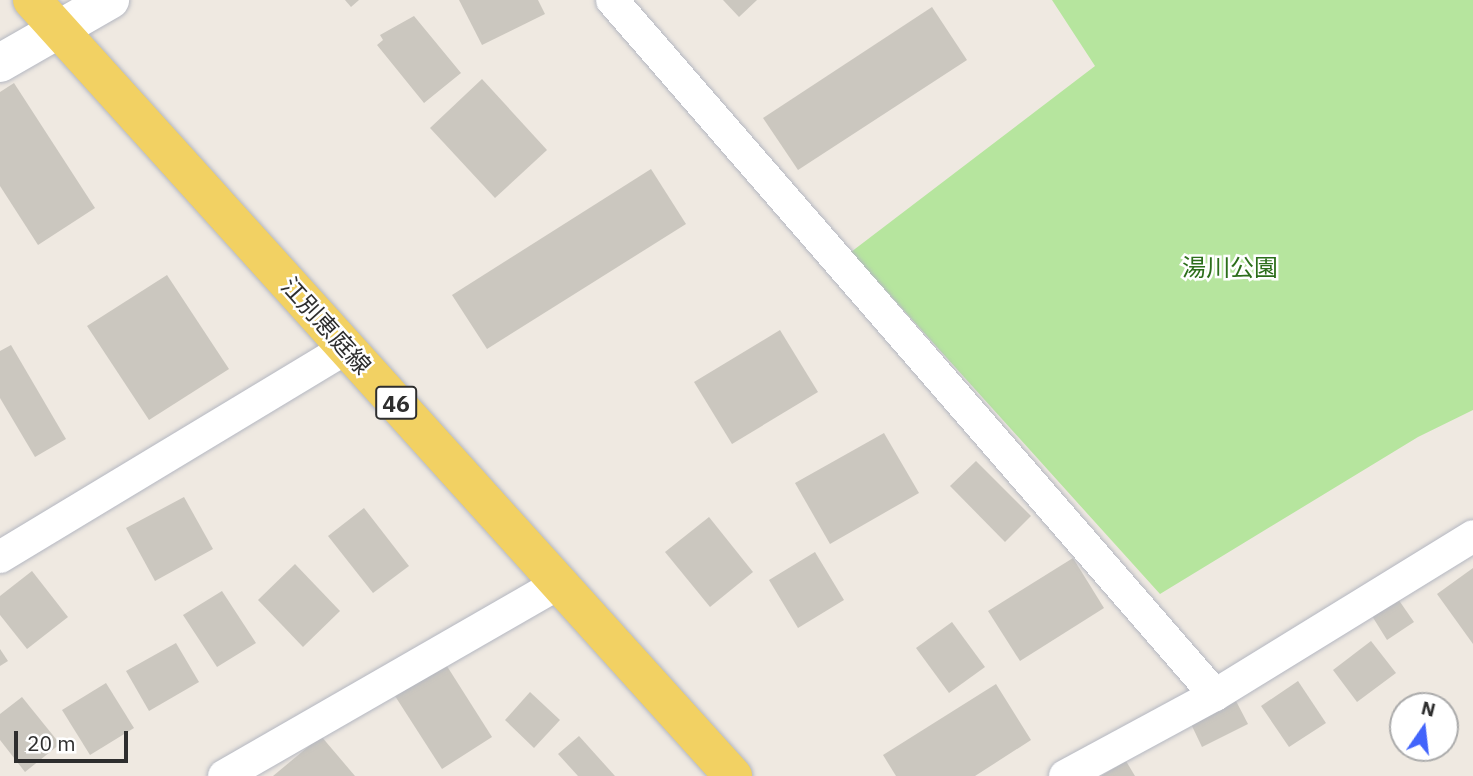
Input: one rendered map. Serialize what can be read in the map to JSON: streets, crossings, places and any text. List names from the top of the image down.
{
  "streets": {
    "main road": ["江別恵庭線", "46"]
  },
  "parks": ["湯川公園"],
  "scale_bar": "20 m",
  "north": "top"
}
